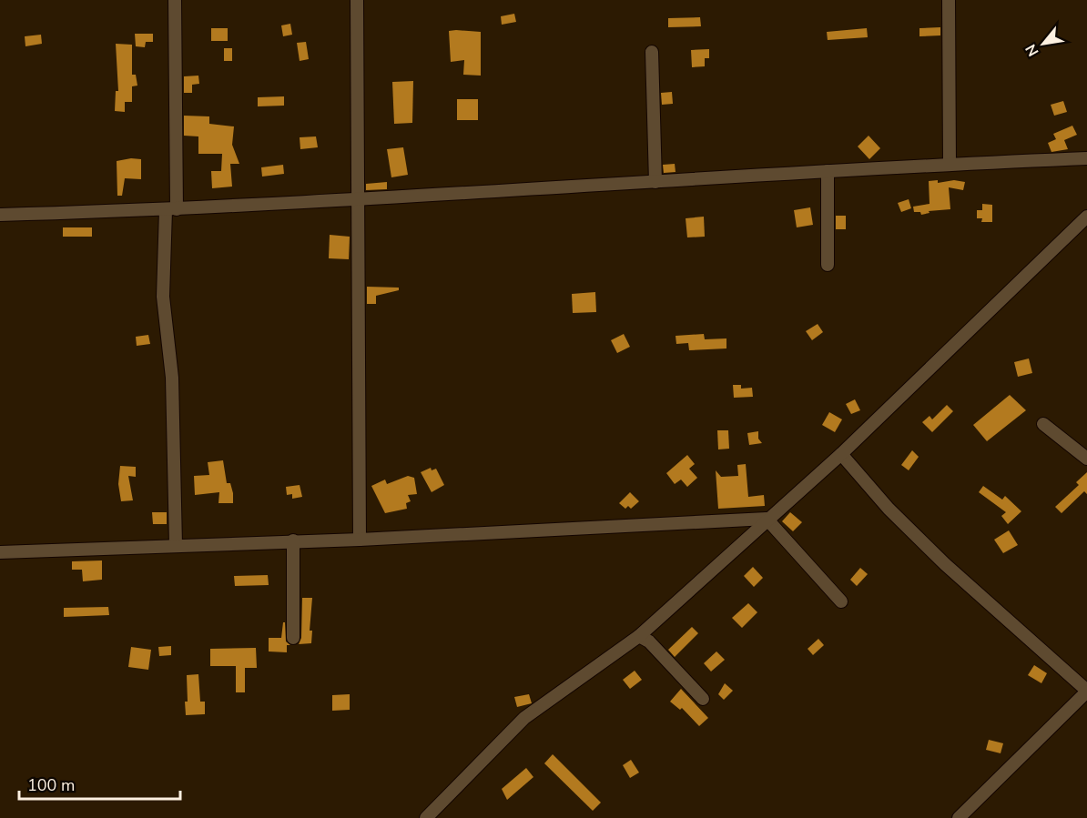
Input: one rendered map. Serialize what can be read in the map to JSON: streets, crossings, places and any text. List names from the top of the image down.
{
  "scale_bar": "100 m",
  "north": "bottom left"
}
